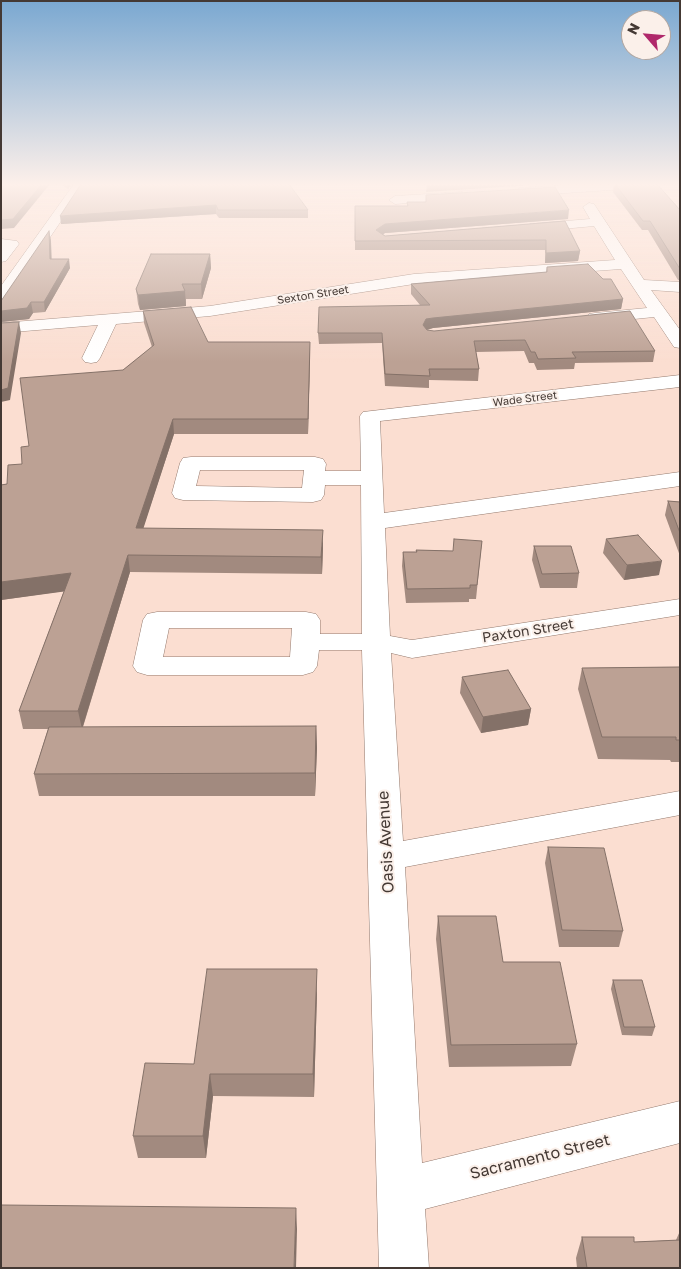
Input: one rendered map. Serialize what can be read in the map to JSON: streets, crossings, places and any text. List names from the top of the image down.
{
  "streets": {
    "street": [
      "Sexton Street",
      "Wade Street",
      "Paxton Street",
      "Oasis Avenue",
      "Sacramento Street"
    ]
  },
  "crossings": [
    ["Wade Street", "Oasis Avenue"],
    ["Paxton Street", "Oasis Avenue"],
    ["Oasis Avenue", "Sacramento Street"]
  ],
  "north": "top left"
}
